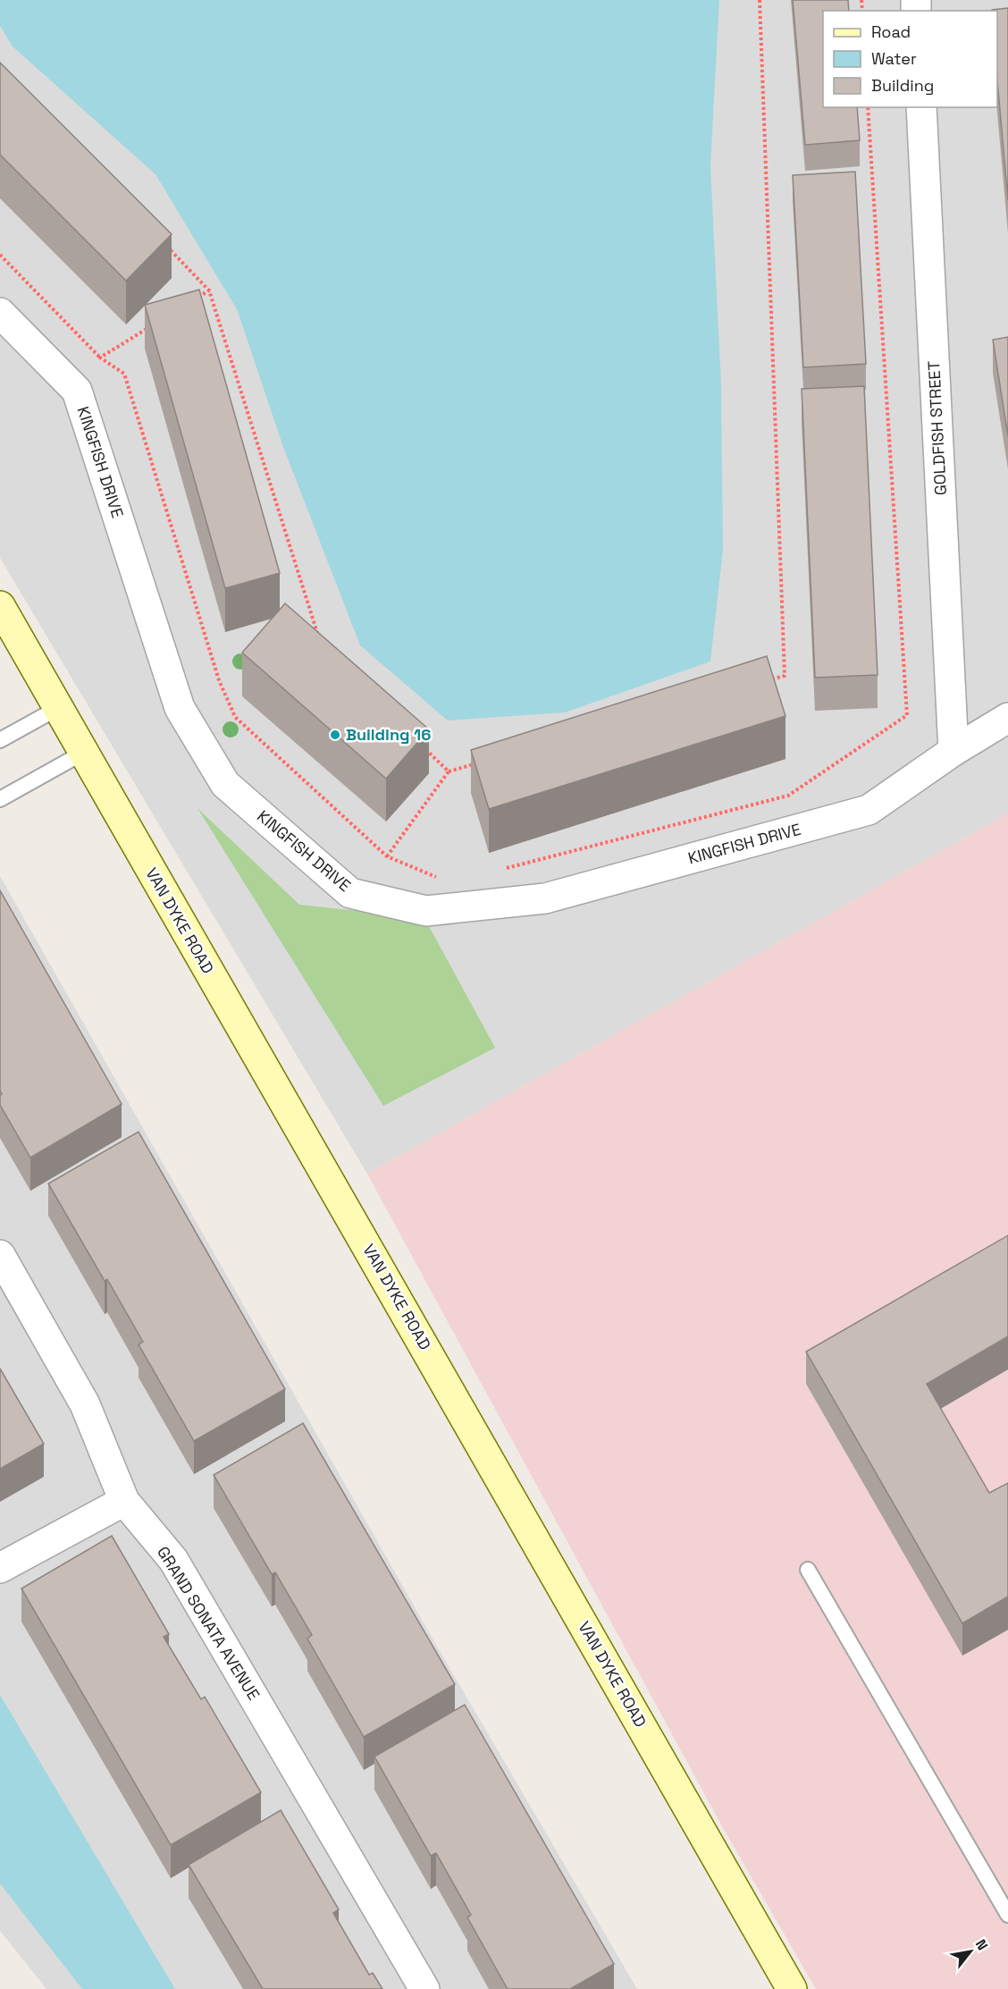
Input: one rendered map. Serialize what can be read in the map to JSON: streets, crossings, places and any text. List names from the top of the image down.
{
  "streets": {
    "main road": ["VAN DYKE ROAD"],
    "street": ["GOLDFISH STREET", "KINGFISH DRIVE", "GRAND SONATA AVENUE"]
  },
  "crossings": [
    ["GOLDFISH STREET", "KINGFISH DRIVE"]
  ],
  "places": ["Building 16"],
  "legend": ["Road", "Water", "Building"],
  "north": "top right"
}
